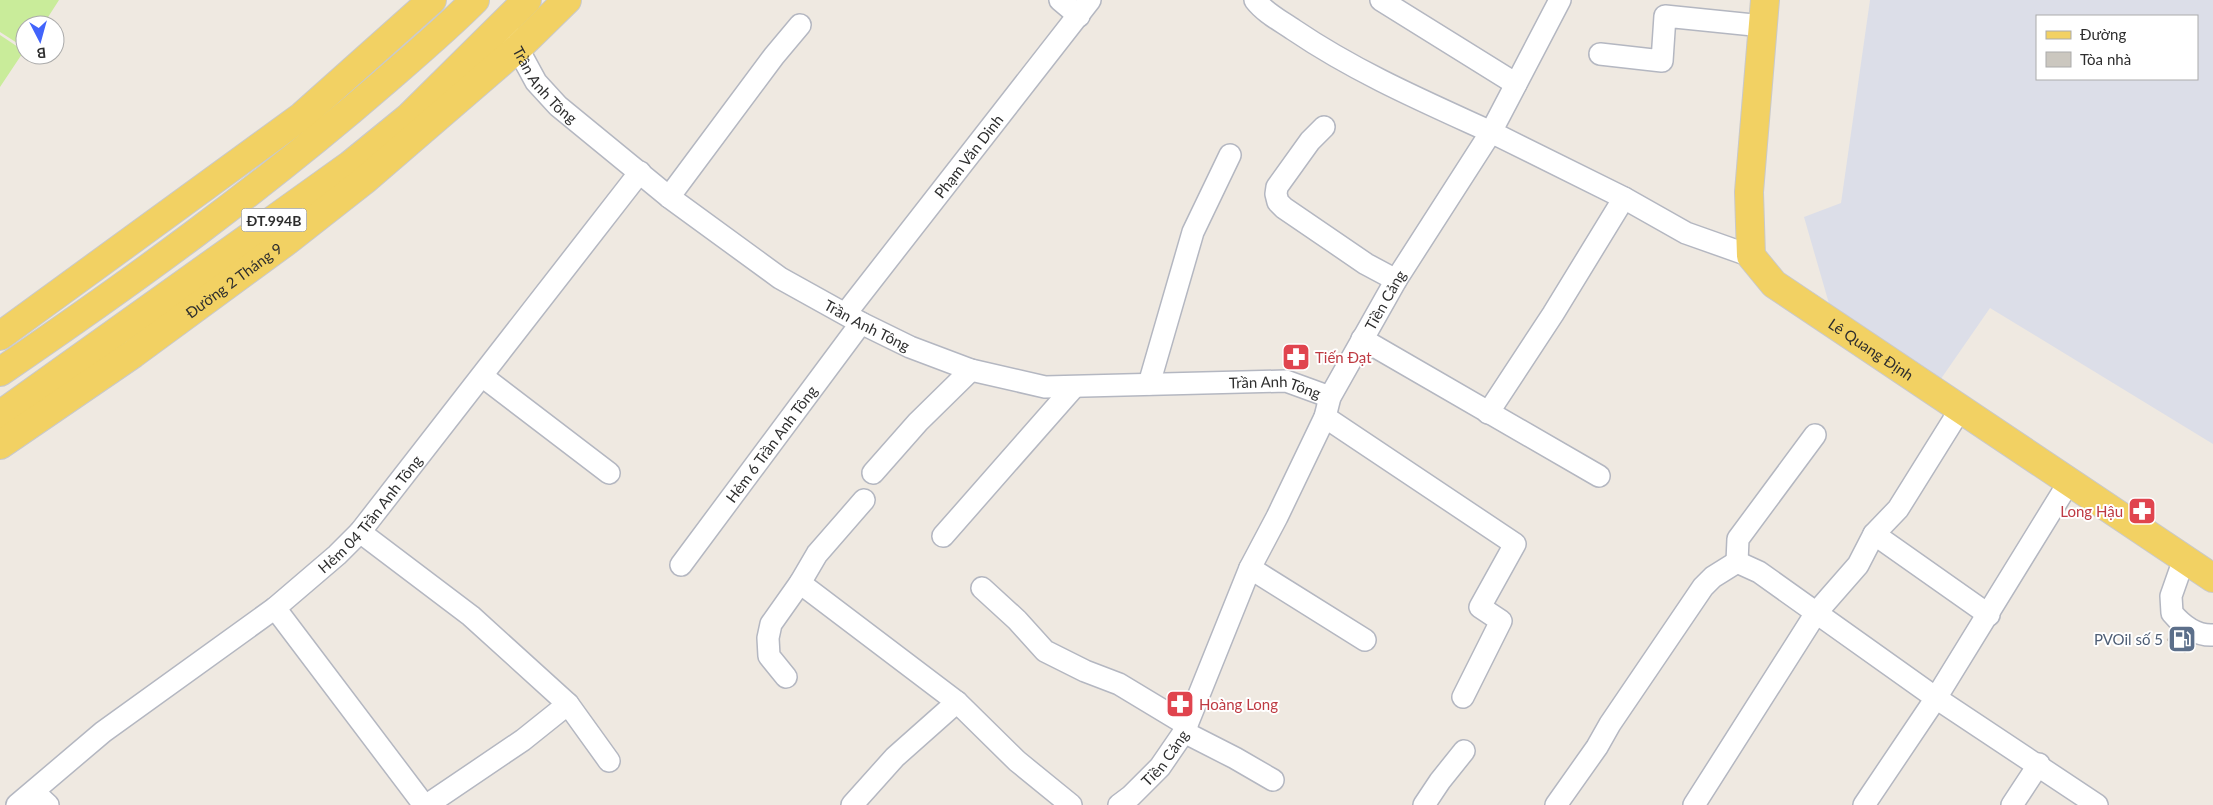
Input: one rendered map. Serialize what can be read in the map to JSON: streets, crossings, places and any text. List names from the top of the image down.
{
  "streets": {
    "main road": ["ĐT.994B", "Đường 2 Tháng 9", "Lê Quang Định"],
    "street": [
      "Trần Anh Tông",
      "Phạm Văn Dinh",
      "Tiền Cảng",
      "Hẻm 6 Trần Anh Tông",
      "Hẻm 04 Trần Anh Tông"
    ]
  },
  "crossings": [
    ["Trần Anh Tông", "Phạm Văn Dinh"],
    ["Trần Anh Tông", "Đường 2 Tháng 9"],
    ["Trần Anh Tông", "Tiền Cảng"],
    ["Trần Anh Tông", "Hẻm 6 Trần Anh Tông"],
    ["Trần Anh Tông", "Hẻm 04 Trần Anh Tông"],
    ["Phạm Văn Dinh", "Hẻm 6 Trần Anh Tông"]
  ],
  "places": {
    "pharmacy": ["Tiến Đạt", "Long Hậu", "Hoàng Long"],
    "fuel station": ["PVOil số 5"]
  },
  "legend": ["Đường", "Tòa nhà"],
  "north": "bottom"
}
